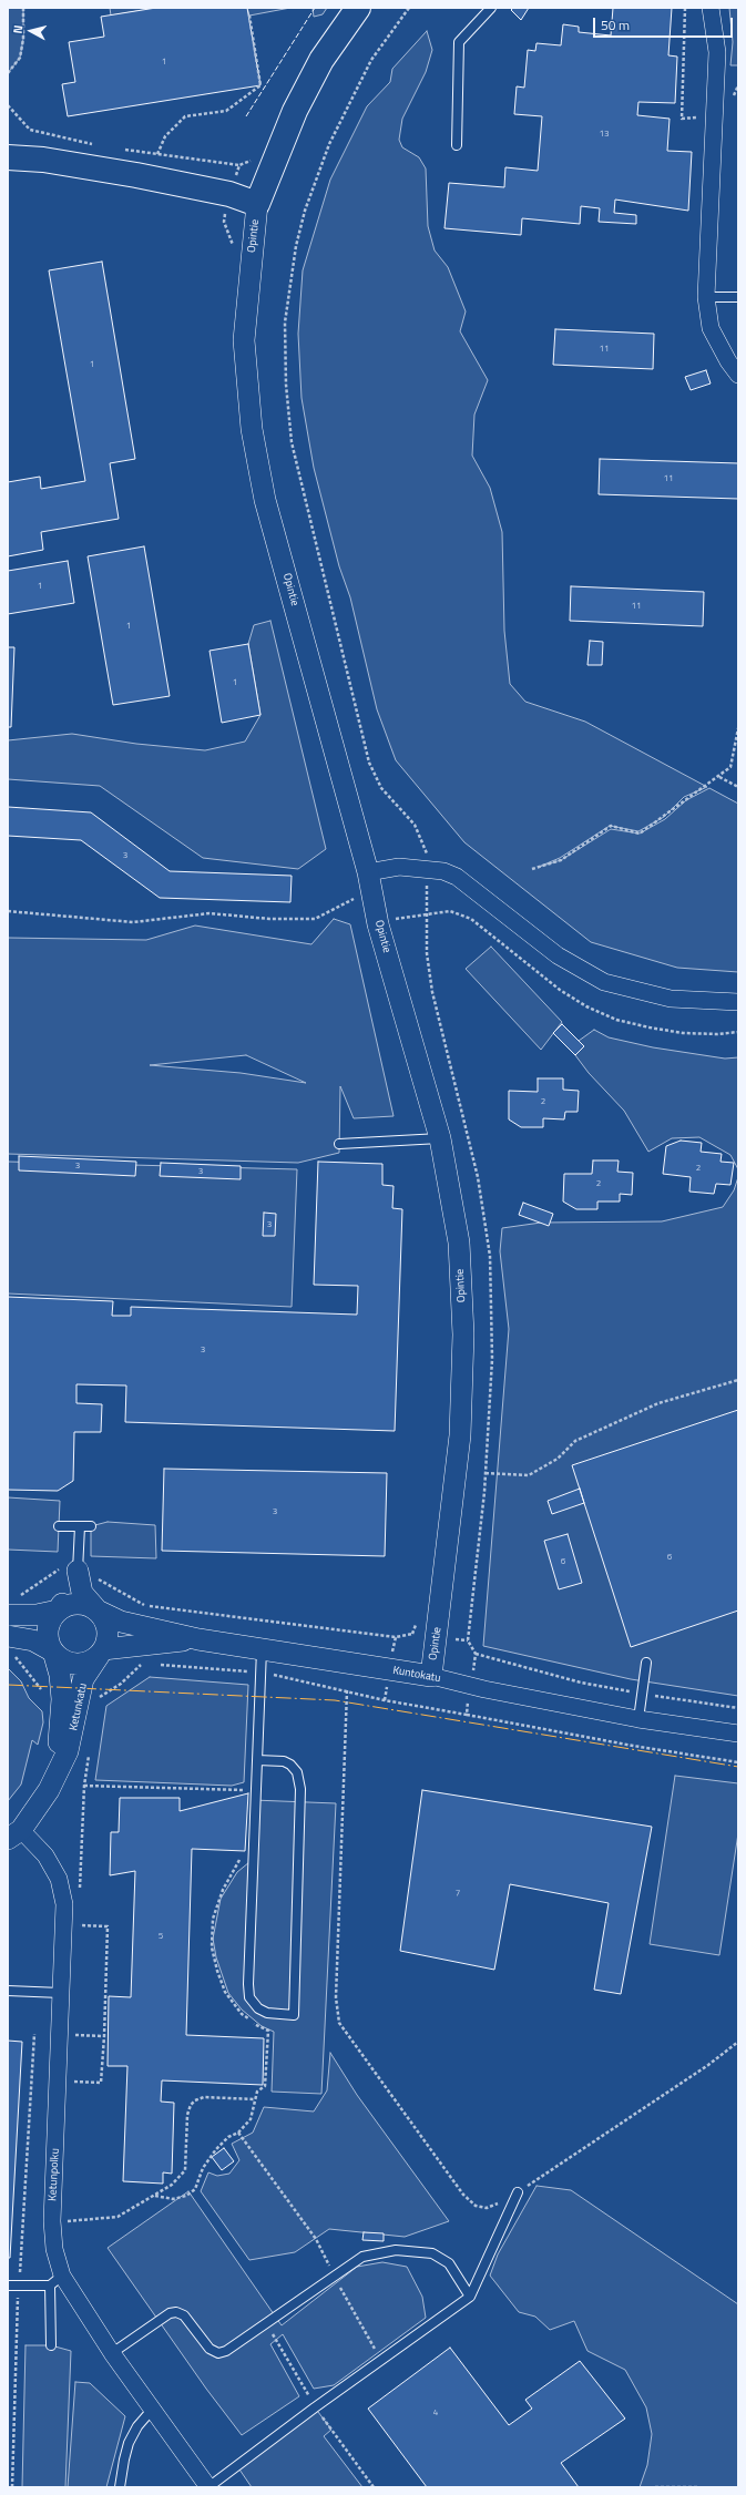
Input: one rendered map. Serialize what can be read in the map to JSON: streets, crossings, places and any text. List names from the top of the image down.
{
  "streets": {
    "street": [
      "Opintie",
      "Kuntokatu",
      "Ketunkatu",
      "Ketunpolku"
    ]
  },
  "crossings": [
    ["Opintie", "Kuntokatu"],
    ["Kuntokatu", "Ketunkatu"],
    ["Ketunkatu", "Ketunpolku"]
  ],
  "house_numbers": [
    "1",
    "13",
    "11",
    "1",
    "11",
    "1",
    "11",
    "1",
    "1",
    "3",
    "2",
    "3",
    "2",
    "3",
    "2",
    "3",
    "3",
    "3",
    "6",
    "6",
    "7",
    "5",
    "4"
  ],
  "scale_bar": "50 m",
  "north": "left"
}
